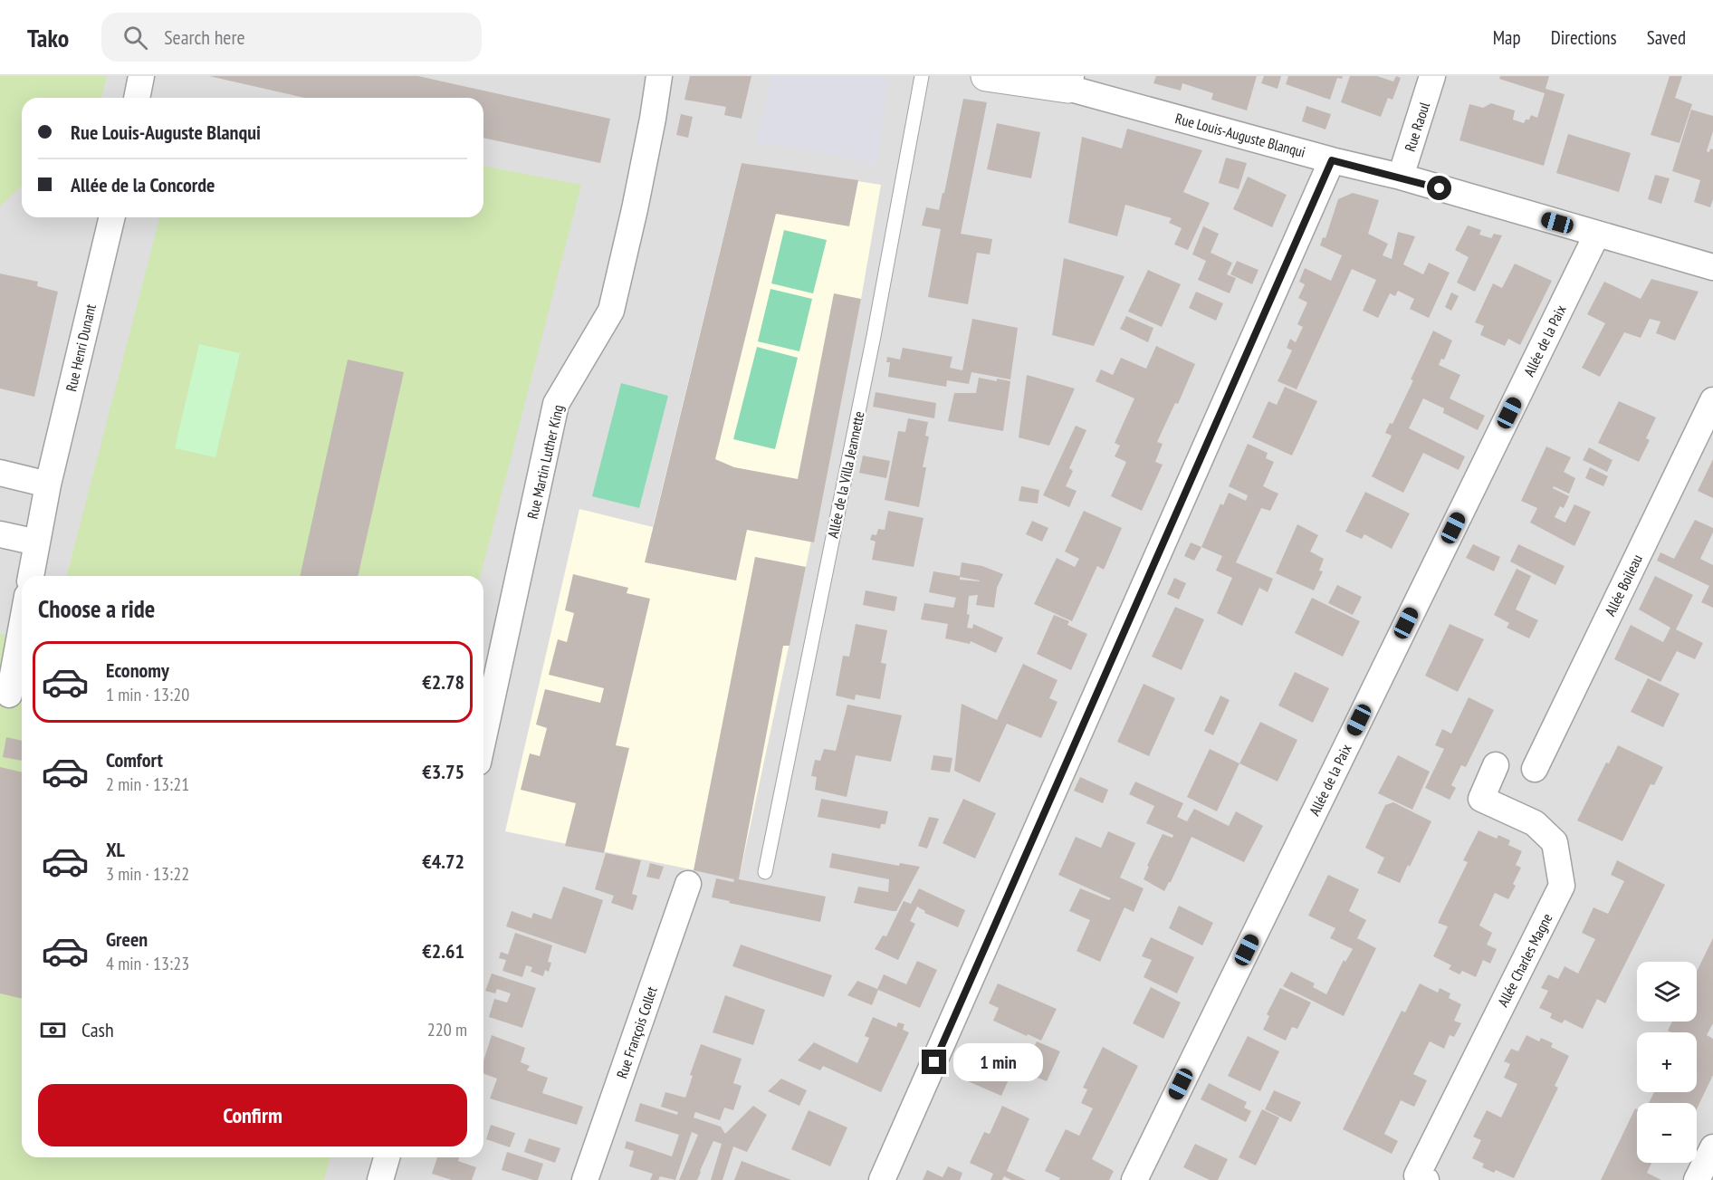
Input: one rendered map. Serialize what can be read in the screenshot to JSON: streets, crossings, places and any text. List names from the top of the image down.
{
  "streets": {
    "street": [
      "Rue Raoul",
      "Rue Louis-Auguste Blanqui",
      "Allée de la Paix",
      "Rue Henri Dunant",
      "Rue Martin Luther King",
      "Allée Boileau",
      "Allée Charles Magne",
      "Rue François Collet"
    ],
    "lane": ["Allée de la Villa Jeannette"]
  },
  "crossings": [
    ["Rue Raoul", "Rue Louis-Auguste Blanqui"],
    ["Rue Louis-Auguste Blanqui", "Allée de la Paix"]
  ],
  "page": {
    "header": "Tako",
    "search": "Search here",
    "nav": ["Map", "Directions", "Saved"],
    "banner": ["Rue Louis-Auguste Blanqui", "Allée de la Concorde"],
    "heading": "Choose a ride",
    "list": [
      {
        "name": "Economy",
        "note": "1 min · 13:20",
        "value": "€2.78"
      },
      {
        "name": "Comfort",
        "note": "2 min · 13:21",
        "value": "€3.75"
      },
      {
        "name": "XL",
        "note": "3 min · 13:22",
        "value": "€4.72"
      },
      {
        "name": "Green",
        "note": "4 min · 13:23",
        "value": "€2.61"
      }
    ],
    "map_buttons": ["+", "−"],
    "pay": ["Cash", "220 m"],
    "bubble": "1 min",
    "buttons": "Confirm"
  }
}
